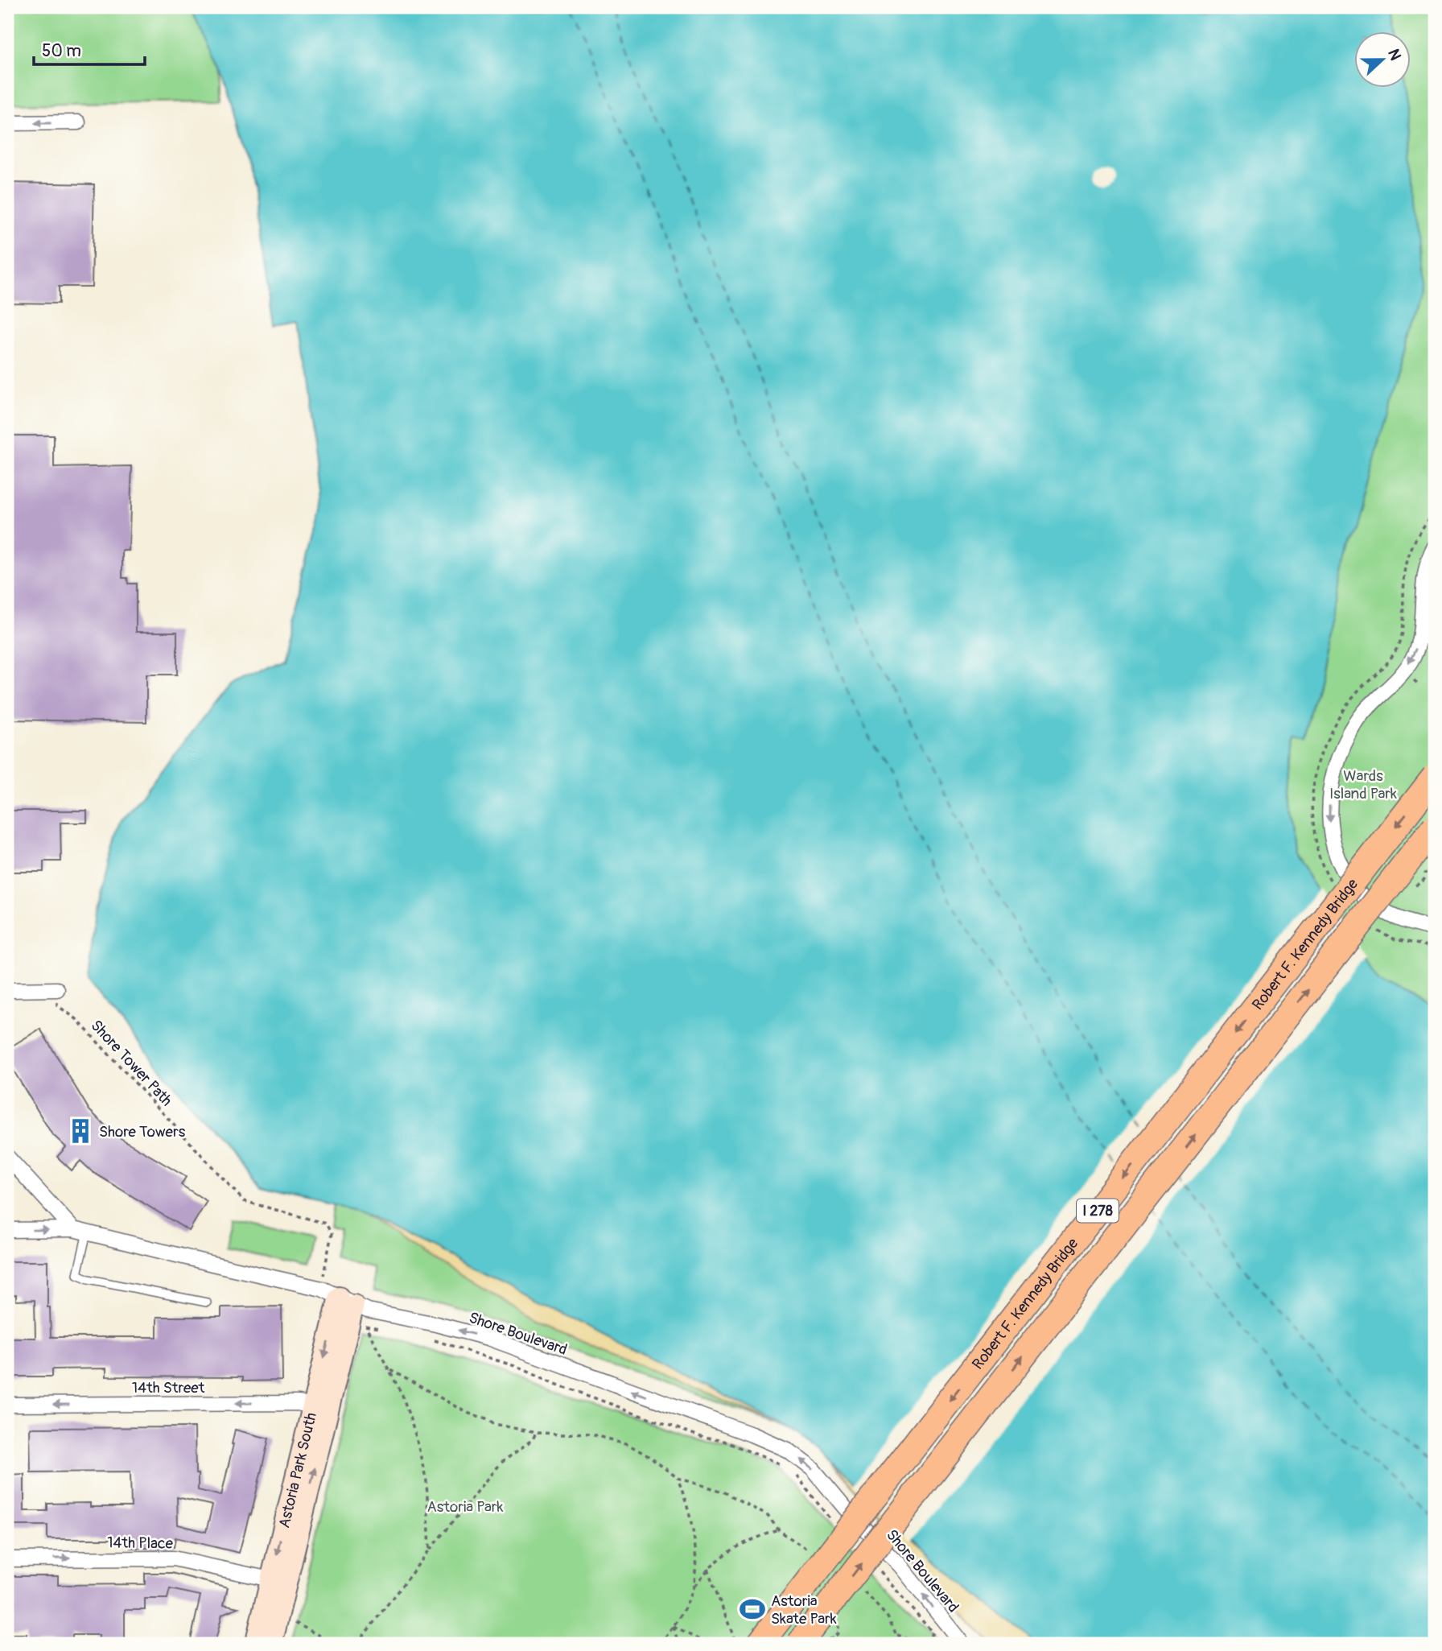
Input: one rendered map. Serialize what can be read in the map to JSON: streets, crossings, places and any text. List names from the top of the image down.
{
  "streets": {
    "highway": ["Robert F. Kennedy Bridge", "I 278"],
    "street": [
      "Shore Boulevard",
      "14th Street",
      "Astoria Park South",
      "14th Place"
    ],
    "path": ["Shore Tower Path"]
  },
  "crossings": [
    ["Shore Boulevard", "Astoria Park South"],
    ["14th Street", "Astoria Park South"],
    ["Astoria Park South", "14th Place"]
  ],
  "one_way": ["14th Street", "14th Place"],
  "parks": ["Wards Island Park", "Astoria Park"],
  "places": {
    "building": ["Shore Towers"],
    "sports": ["Astoria Skate Park"]
  },
  "scale_bar": "50 m",
  "north": "right"
}
